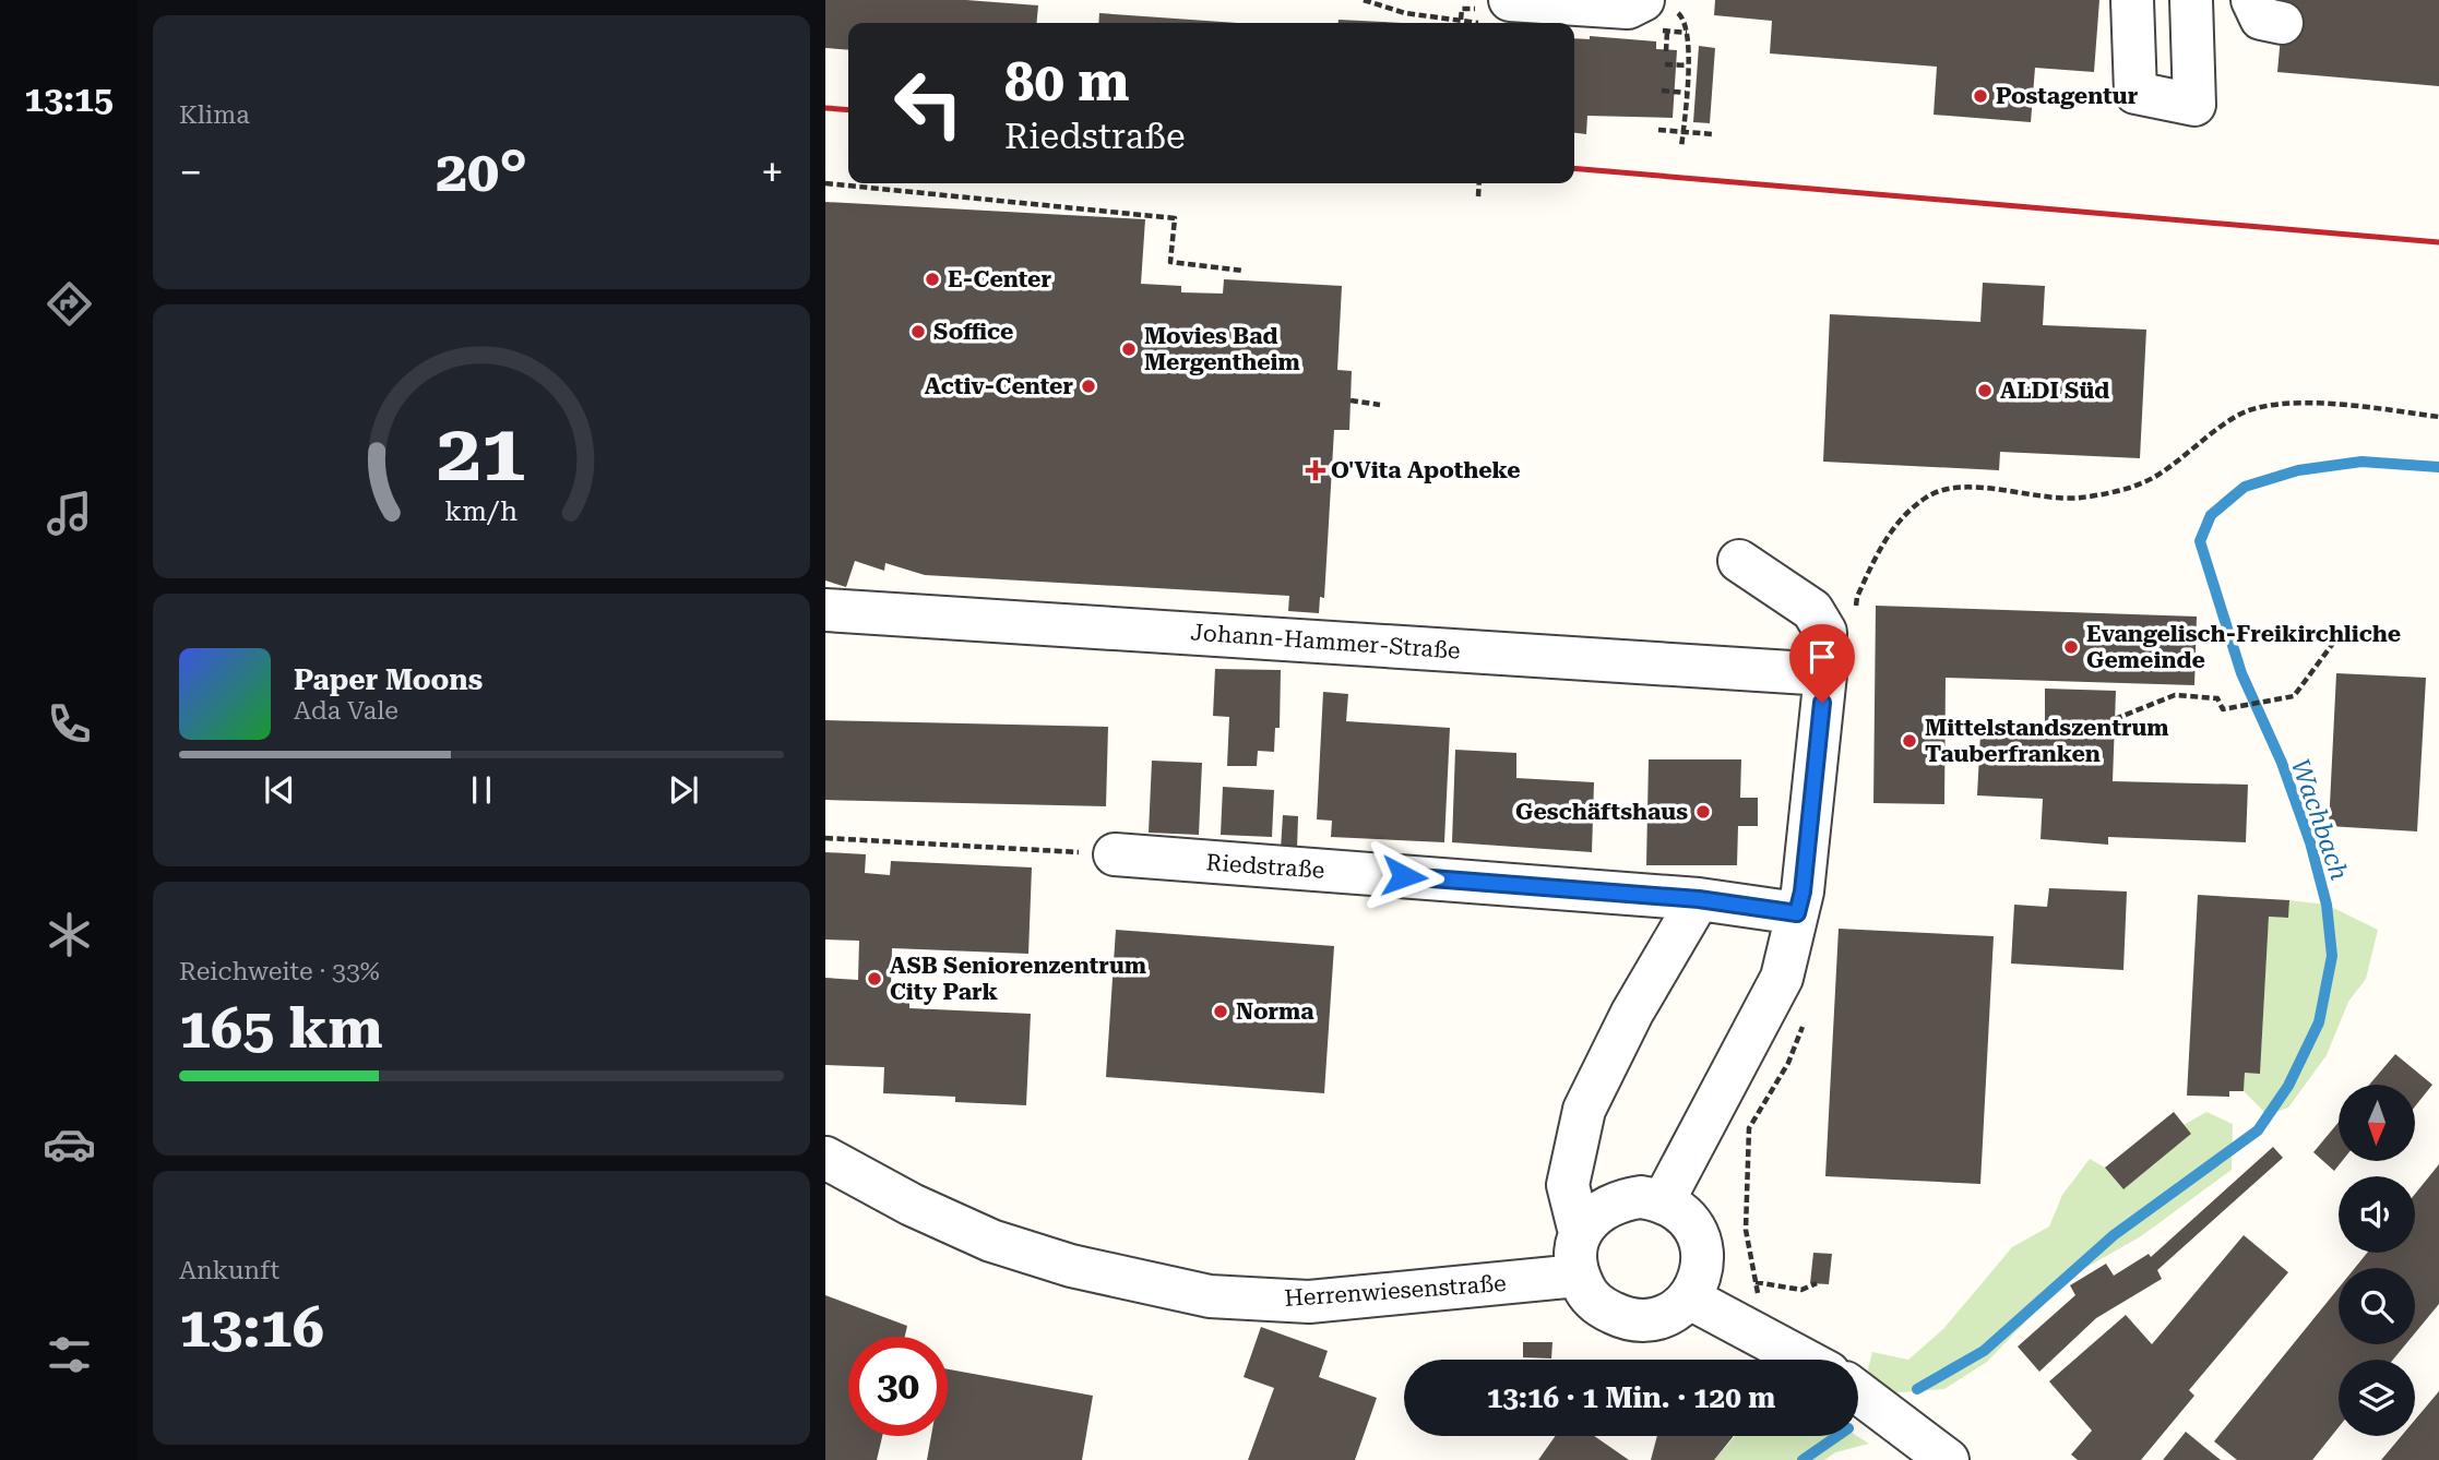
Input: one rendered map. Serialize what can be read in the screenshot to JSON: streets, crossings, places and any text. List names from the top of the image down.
{
  "streets": {
    "street": ["Johann-Hammer-Straße", "Riedstraße", "Herrenwiesenstraße"]
  },
  "water": ["Wachbach"],
  "places": {
    "other": [
      "Postagentur",
      "E-Center",
      "Soffice",
      "Movies Bad Mergentheim",
      "Activ-Center",
      "ALDI Süd",
      "Evangelisch-Freikirchliche Gemeinde",
      "Mittelstandszentrum Tauberfranken",
      "Geschäftshaus",
      "ASB Seniorenzentrum City Park",
      "Norma"
    ],
    "health": ["O'Vita Apotheke"]
  },
  "north": "bottom",
  "page": {
    "tabs": "13:15",
    "tile": [
      "Klima",
      ["Reichweite · 33%", "165 km"],
      ["Ankunft", "13:16"]
    ],
    "turn": ["80 m", "Riedstraße"],
    "heat": ["−", "20°", "+"],
    "song": ["Paper Moons", "Ada Vale"],
    "limit": "30",
    "trip": "13:16 · 1 Min. · 120 m",
    "gauge": ["21", "km/h"]
  }
}
